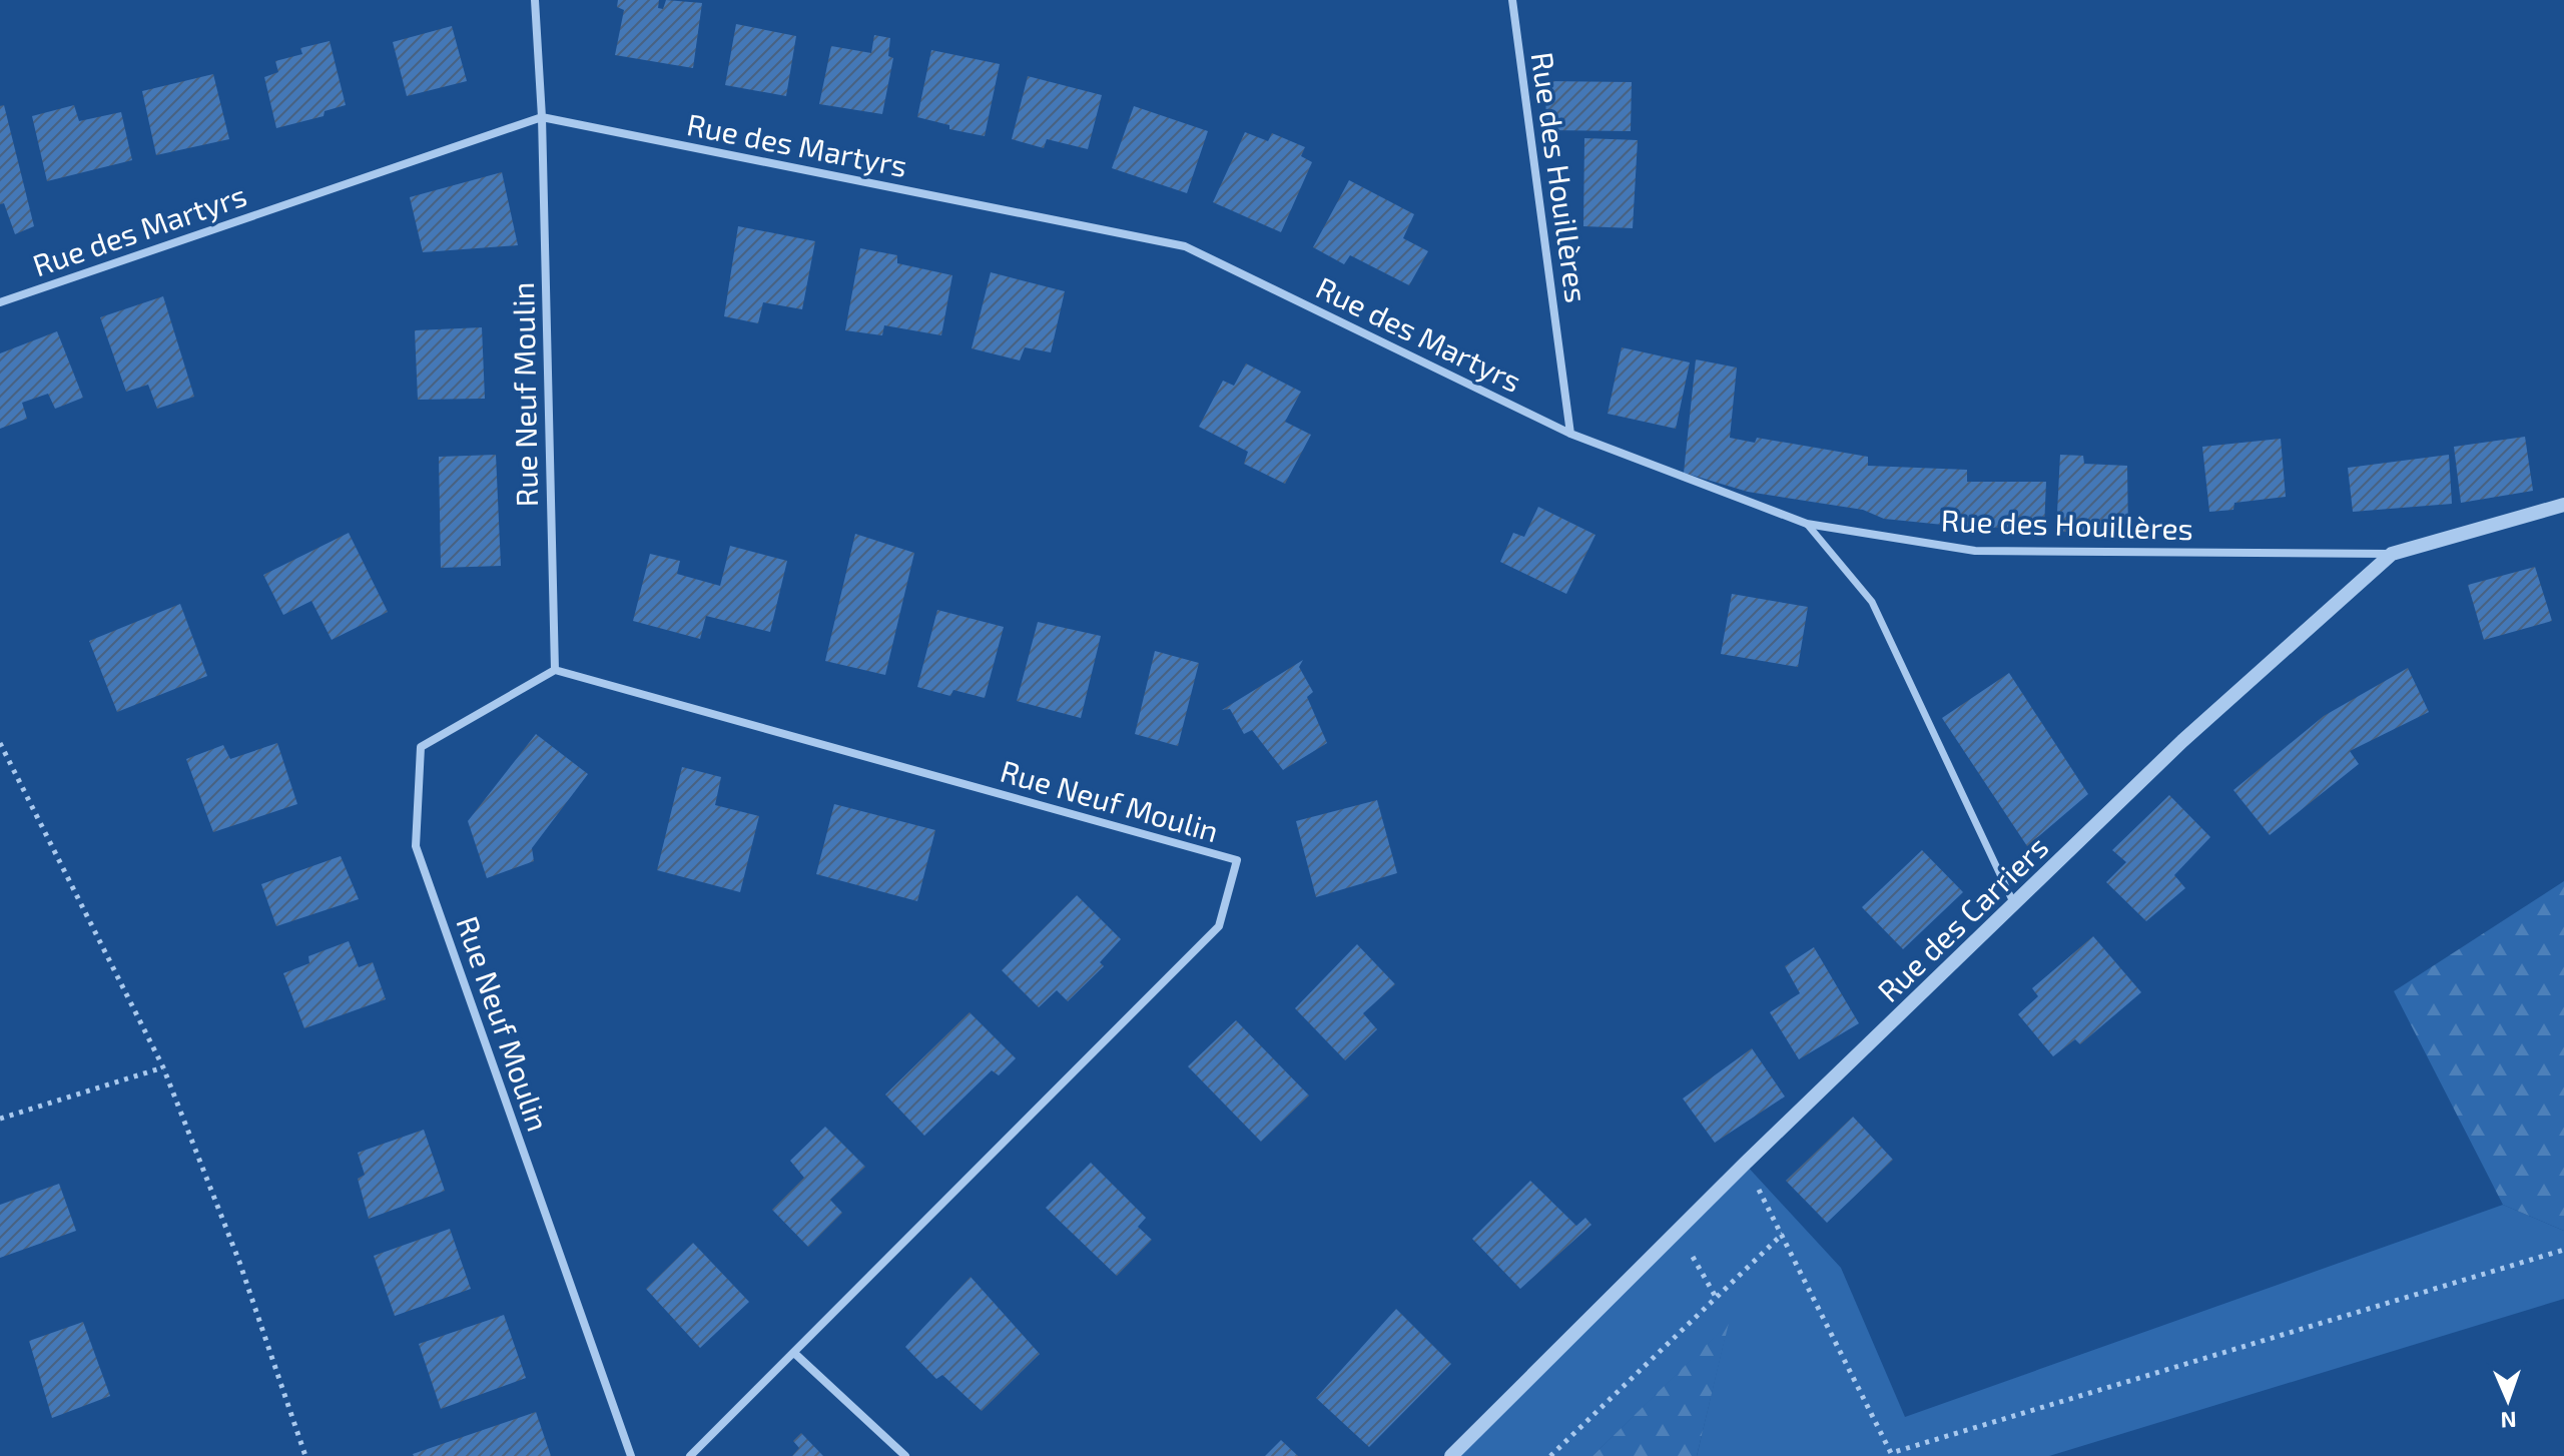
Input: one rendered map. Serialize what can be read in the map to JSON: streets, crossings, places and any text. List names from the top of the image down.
{
  "streets": {
    "street": [
      "Rue des Martyrs",
      "Rue des Houillères",
      "Rue Neuf Moulin",
      "Rue des Carriers"
    ]
  },
  "crossings": [
    ["Rue des Martyrs", "Rue des Houillères"],
    ["Rue des Martyrs", "Rue Neuf Moulin"],
    ["Rue des Houillères", "Rue des Carriers"]
  ],
  "north": "bottom"
}
